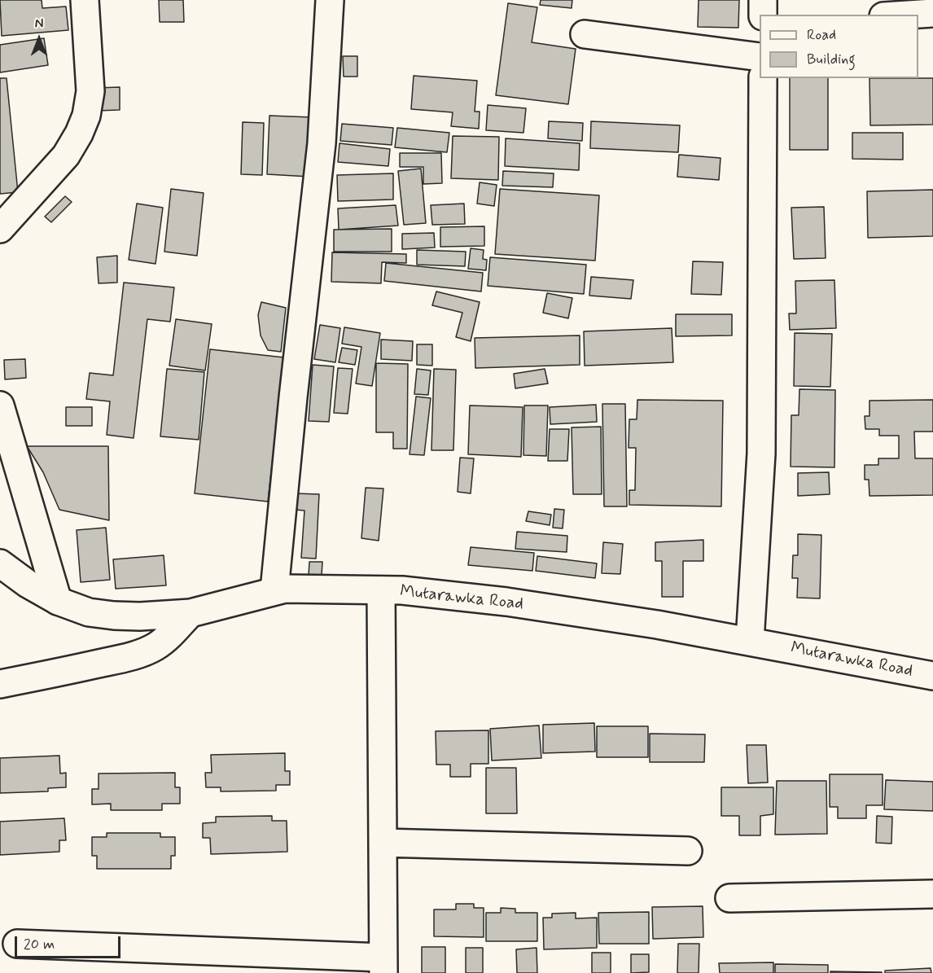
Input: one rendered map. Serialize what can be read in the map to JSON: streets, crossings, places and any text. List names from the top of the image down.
{
  "streets": {
    "street": ["Mutarawka Road"]
  },
  "legend": ["Road", "Building"],
  "scale_bar": "20 m",
  "north": "top"
}
